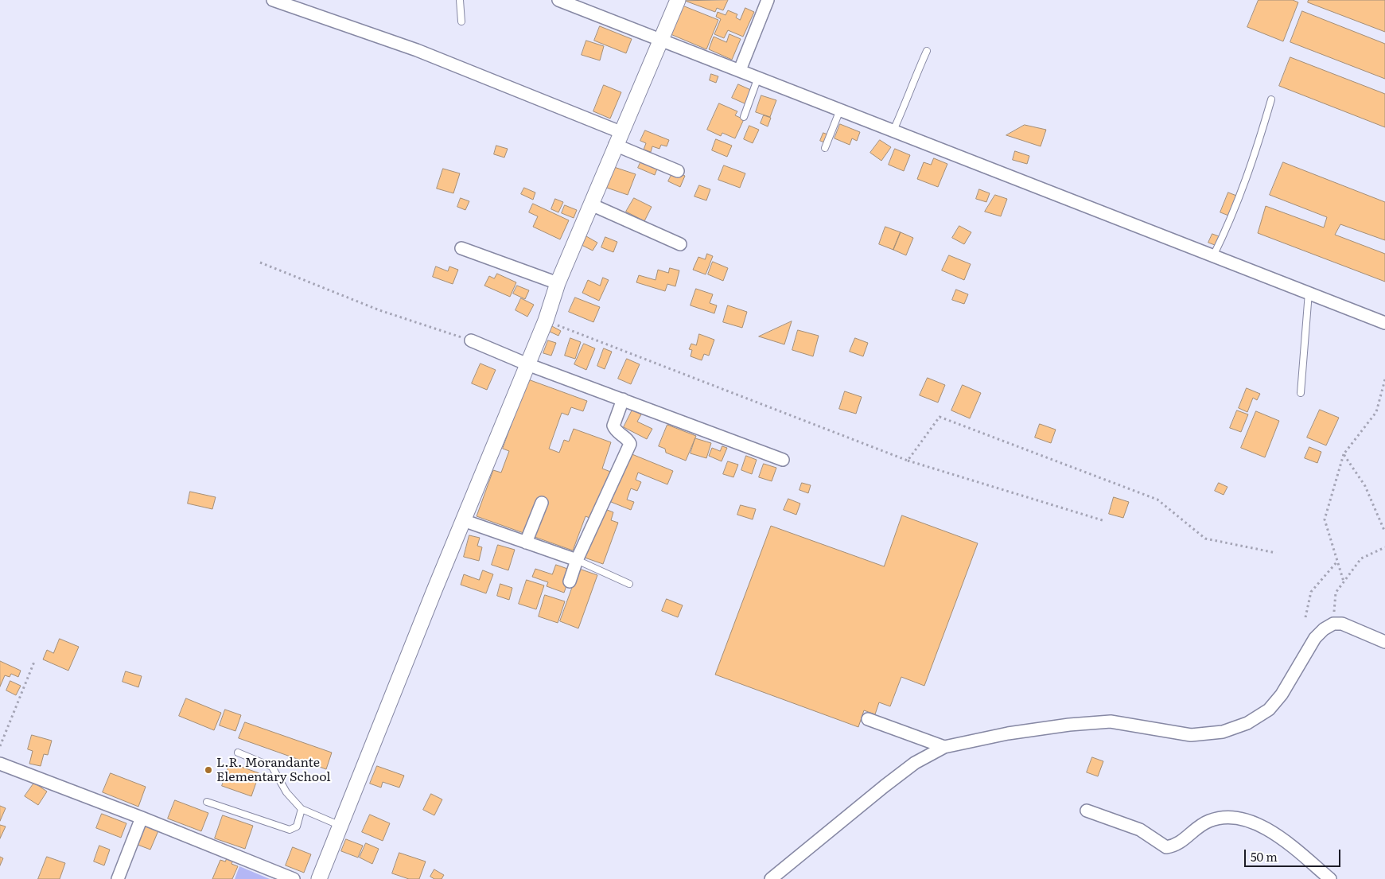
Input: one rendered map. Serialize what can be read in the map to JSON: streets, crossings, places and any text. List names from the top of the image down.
{
  "places": ["L.R. Morandante Elementary School"],
  "scale_bar": "50 m"
}
